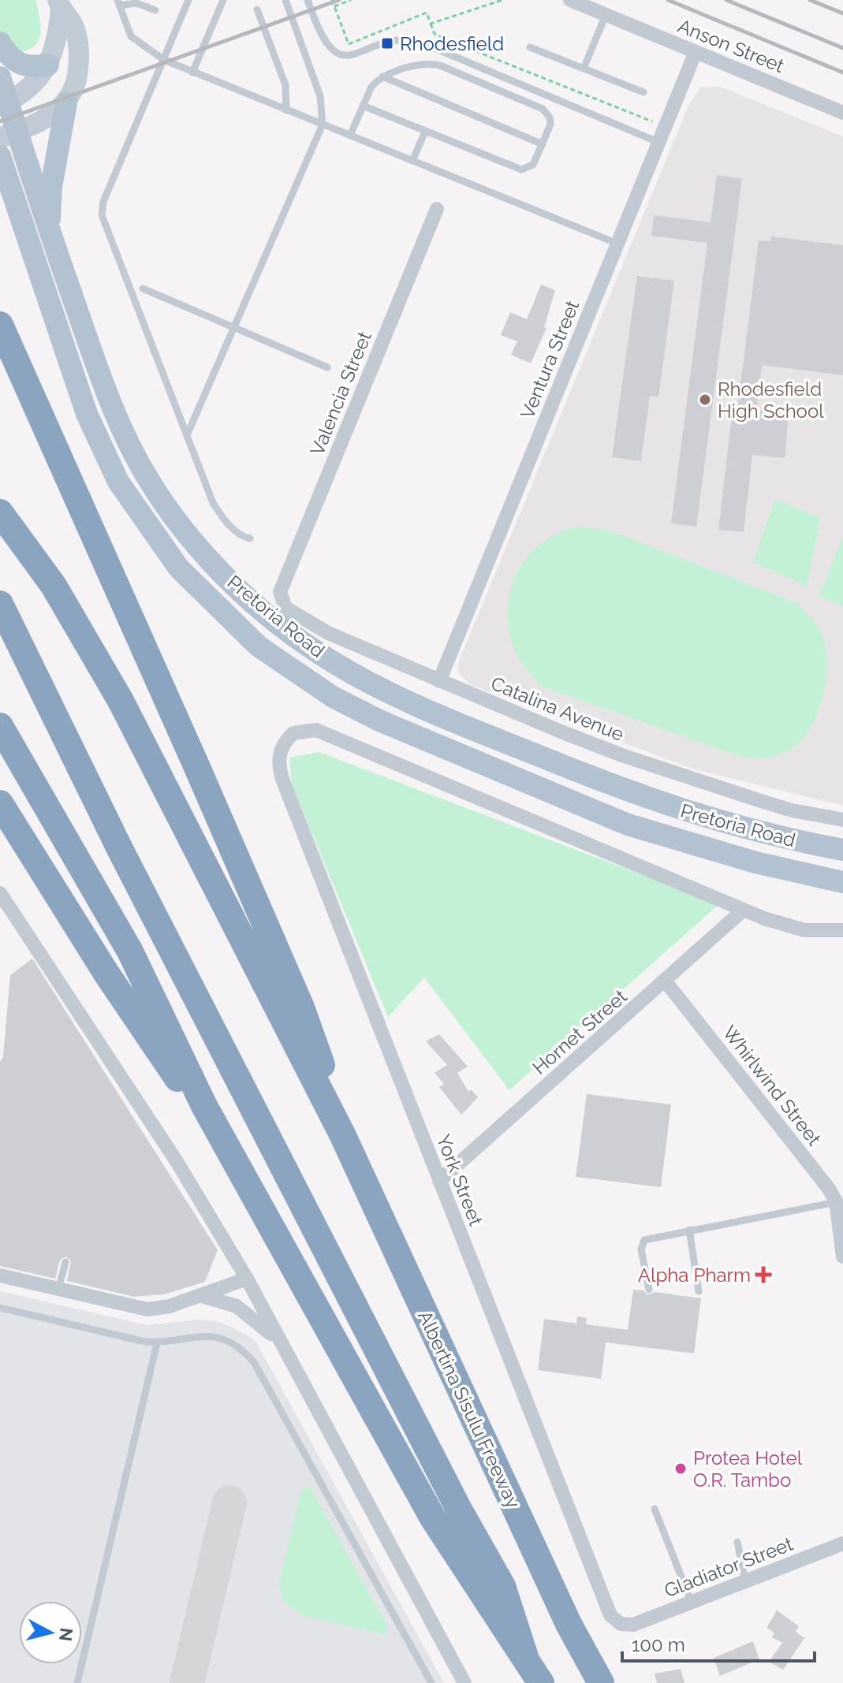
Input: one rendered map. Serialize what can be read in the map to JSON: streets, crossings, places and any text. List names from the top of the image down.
{
  "streets": {
    "highway": ["Albertina Sisulu Freeway"],
    "main road": ["Pretoria Road"],
    "street": [
      "Anson Street",
      "Ventura Street",
      "Valencia Street",
      "Catalina Avenue",
      "Hornet Street",
      "Whirlwind Street",
      "York Street",
      "Gladiator Street"
    ]
  },
  "crossings": [
    ["Anson Street", "Ventura Street"],
    ["Ventura Street", "Catalina Avenue"],
    ["Valencia Street", "Catalina Avenue"],
    ["Hornet Street", "Whirlwind Street"],
    ["Hornet Street", "York Street"],
    ["York Street", "Gladiator Street"]
  ],
  "places": {
    "transit": ["Rhodesfield"],
    "other": ["Rhodesfield High School", "Protea Hotel O.R. Tambo"],
    "health": ["Alpha Pharm"]
  },
  "scale_bar": "100 m",
  "north": "right"
}
